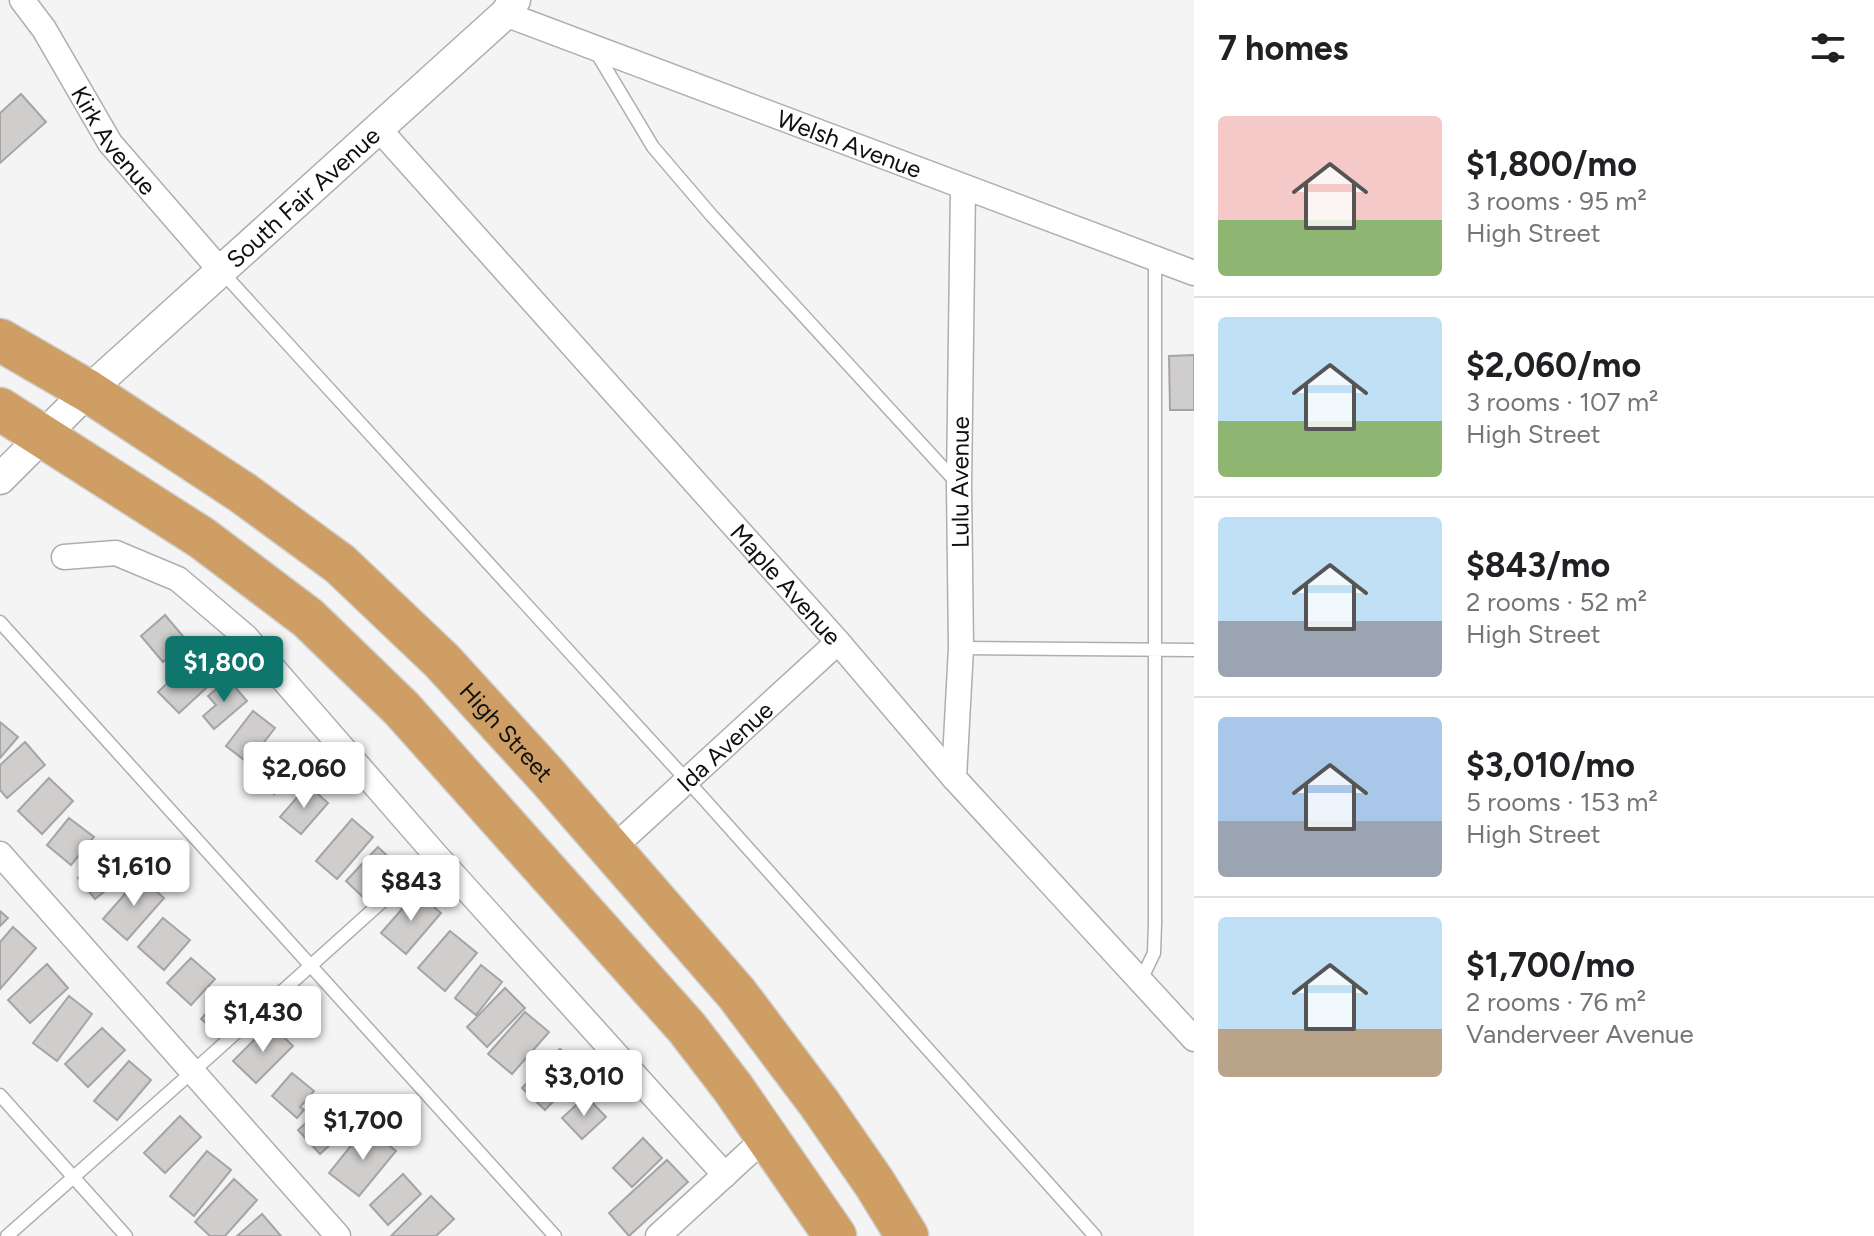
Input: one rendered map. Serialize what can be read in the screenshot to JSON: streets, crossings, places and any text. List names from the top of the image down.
{
  "streets": {
    "highway": ["High Street"],
    "street": [
      "Kirk Avenue",
      "Welsh Avenue",
      "South Fair Avenue",
      "Lulu Avenue",
      "Maple Avenue",
      "Ida Avenue"
    ]
  },
  "crossings": [
    ["Kirk Avenue", "South Fair Avenue"],
    ["Welsh Avenue", "South Fair Avenue"],
    ["Welsh Avenue", "Lulu Avenue"],
    ["South Fair Avenue", "Maple Avenue"],
    ["South Fair Avenue", "High Street"],
    ["Lulu Avenue", "Maple Avenue"],
    ["Maple Avenue", "Ida Avenue"],
    ["High Street", "Ida Avenue"]
  ],
  "page": {
    "heading": "7 homes",
    "list": [
      {
        "name": "$1,800/mo",
        "note": "3 rooms · 95 m² · High Street"
      },
      {
        "name": "$2,060/mo",
        "note": "3 rooms · 107 m² · High Street"
      },
      {
        "name": "$843/mo",
        "note": "2 rooms · 52 m² · High Street"
      },
      {
        "name": "$3,010/mo",
        "note": "5 rooms · 153 m² · High Street"
      },
      {
        "name": "$1,700/mo",
        "note": "2 rooms · 76 m² · Vanderveer Avenue"
      }
    ],
    "price": [
      "$1,800",
      "$2,060",
      "$1,610",
      "$843",
      "$1,430",
      "$3,010",
      "$1,700"
    ]
  }
}
